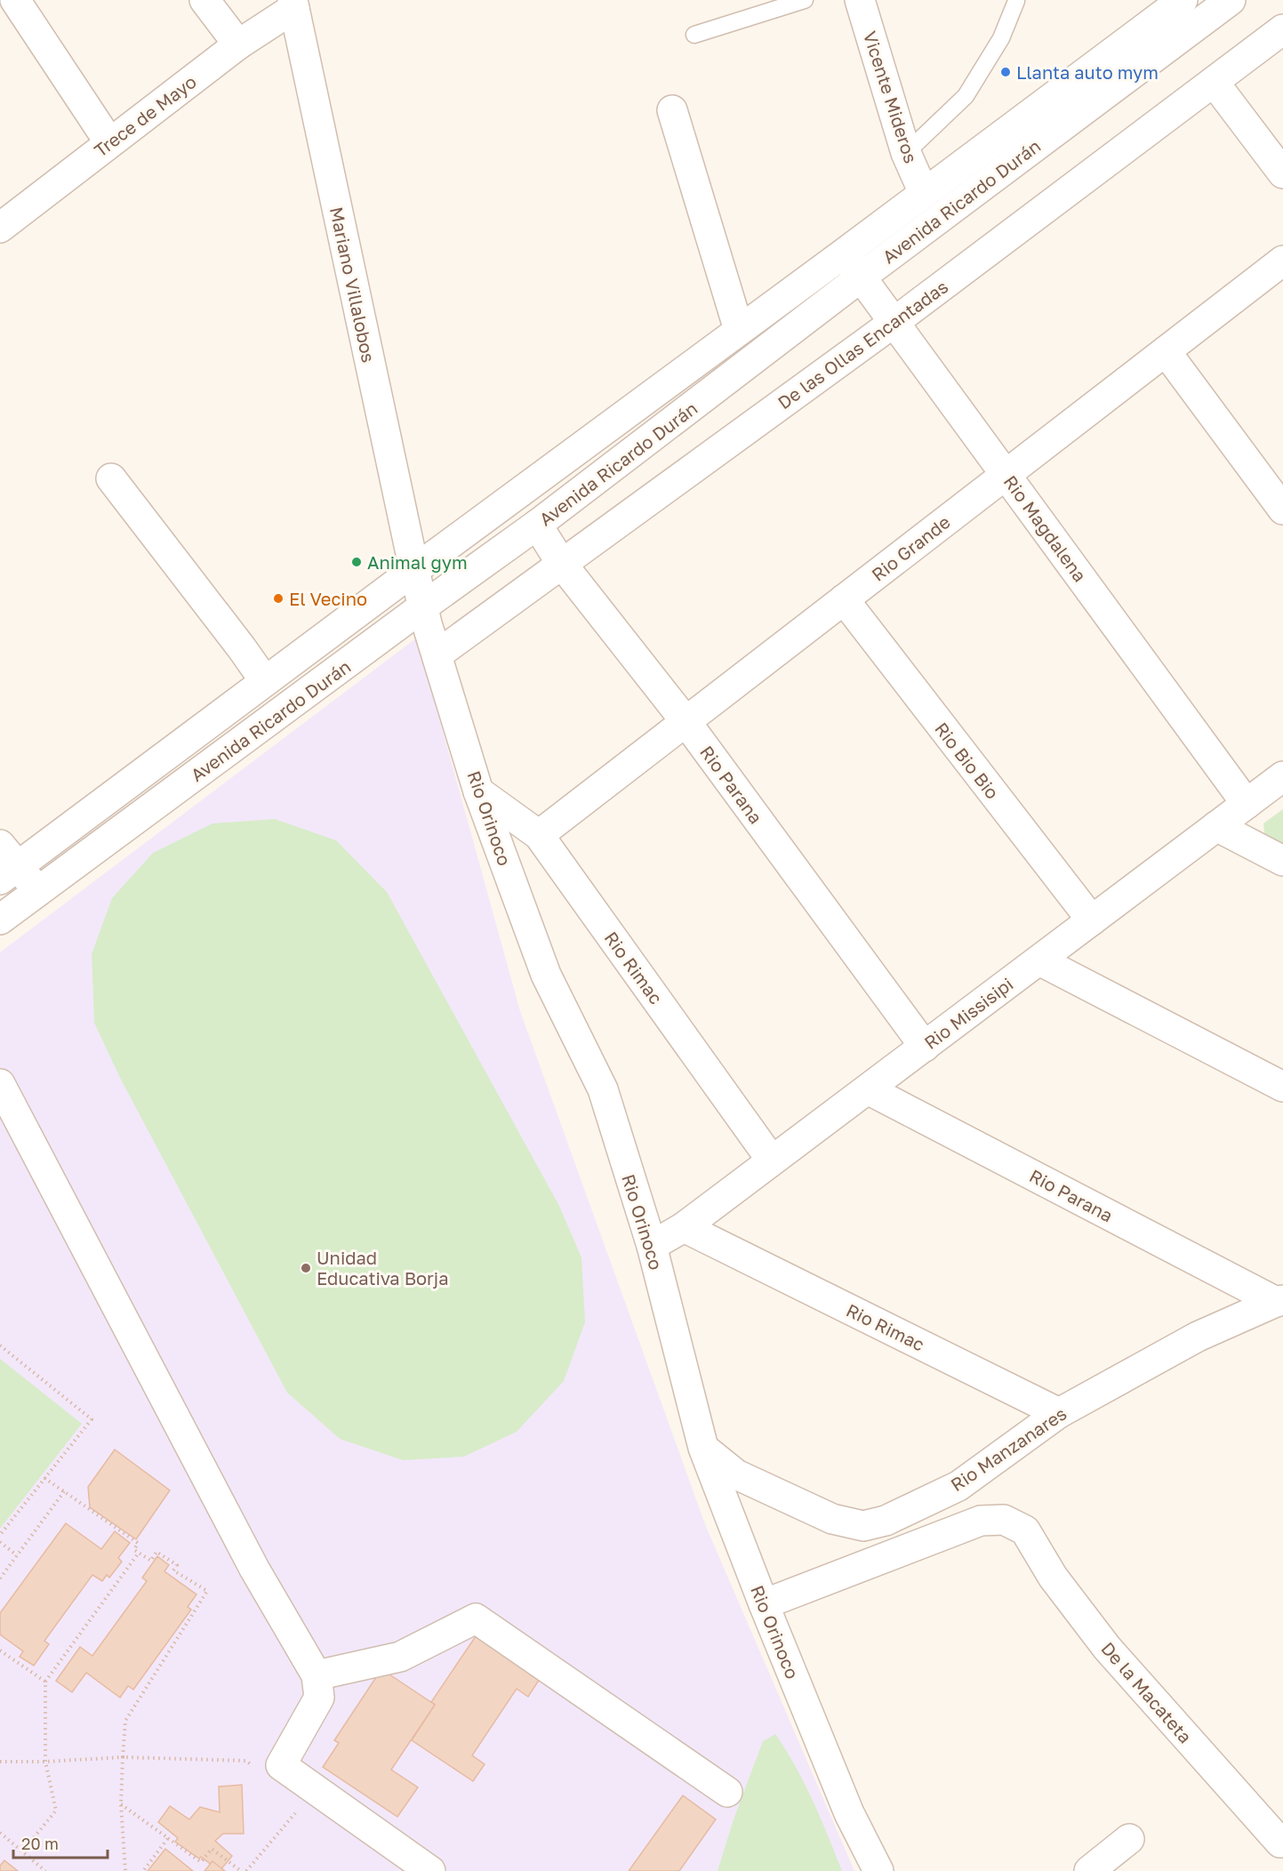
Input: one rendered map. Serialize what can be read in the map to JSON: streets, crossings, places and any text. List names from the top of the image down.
{
  "streets": {
    "street": [
      "Vicente Mideros",
      "Trece de Mayo",
      "Avenida Ricardo Durán",
      "Mariano Villalobos",
      "De las Ollas Encantadas",
      "Rio Magdalena",
      "Rio Grande",
      "Rio Bio Bio",
      "Rio Parana",
      "Rio Orinoco",
      "Rio Rimac",
      "Rio Missisipi",
      "Rio Manzanares",
      "De la Macateta"
    ]
  },
  "crossings": [
    ["Vicente Mideros", "Avenida Ricardo Durán"],
    ["Trece de Mayo", "Mariano Villalobos"],
    ["Avenida Ricardo Durán", "Mariano Villalobos"],
    ["Avenida Ricardo Durán", "Rio Magdalena"],
    ["Avenida Ricardo Durán", "Rio Parana"],
    ["Avenida Ricardo Durán", "Rio Orinoco"],
    ["Mariano Villalobos", "Rio Orinoco"],
    ["De las Ollas Encantadas", "Rio Magdalena"],
    ["De las Ollas Encantadas", "Rio Parana"],
    ["De las Ollas Encantadas", "Rio Orinoco"],
    ["Rio Magdalena", "Rio Grande"],
    ["Rio Magdalena", "Rio Missisipi"],
    ["Rio Grande", "Rio Bio Bio"],
    ["Rio Grande", "Rio Parana"],
    ["Rio Grande", "Rio Rimac"],
    ["Rio Bio Bio", "Rio Missisipi"],
    ["Rio Parana", "Rio Missisipi"],
    ["Rio Parana", "Rio Manzanares"],
    ["Rio Orinoco", "Rio Rimac"],
    ["Rio Orinoco", "Rio Missisipi"],
    ["Rio Orinoco", "Rio Manzanares"],
    ["Rio Orinoco", "De la Macateta"],
    ["Rio Rimac", "Rio Missisipi"],
    ["Rio Rimac", "Rio Manzanares"]
  ],
  "places": [
    "Llanta auto mym",
    "Animal gym",
    "El Vecino",
    "Unidad Educativa Borja"
  ],
  "scale_bar": "20 m"
}
